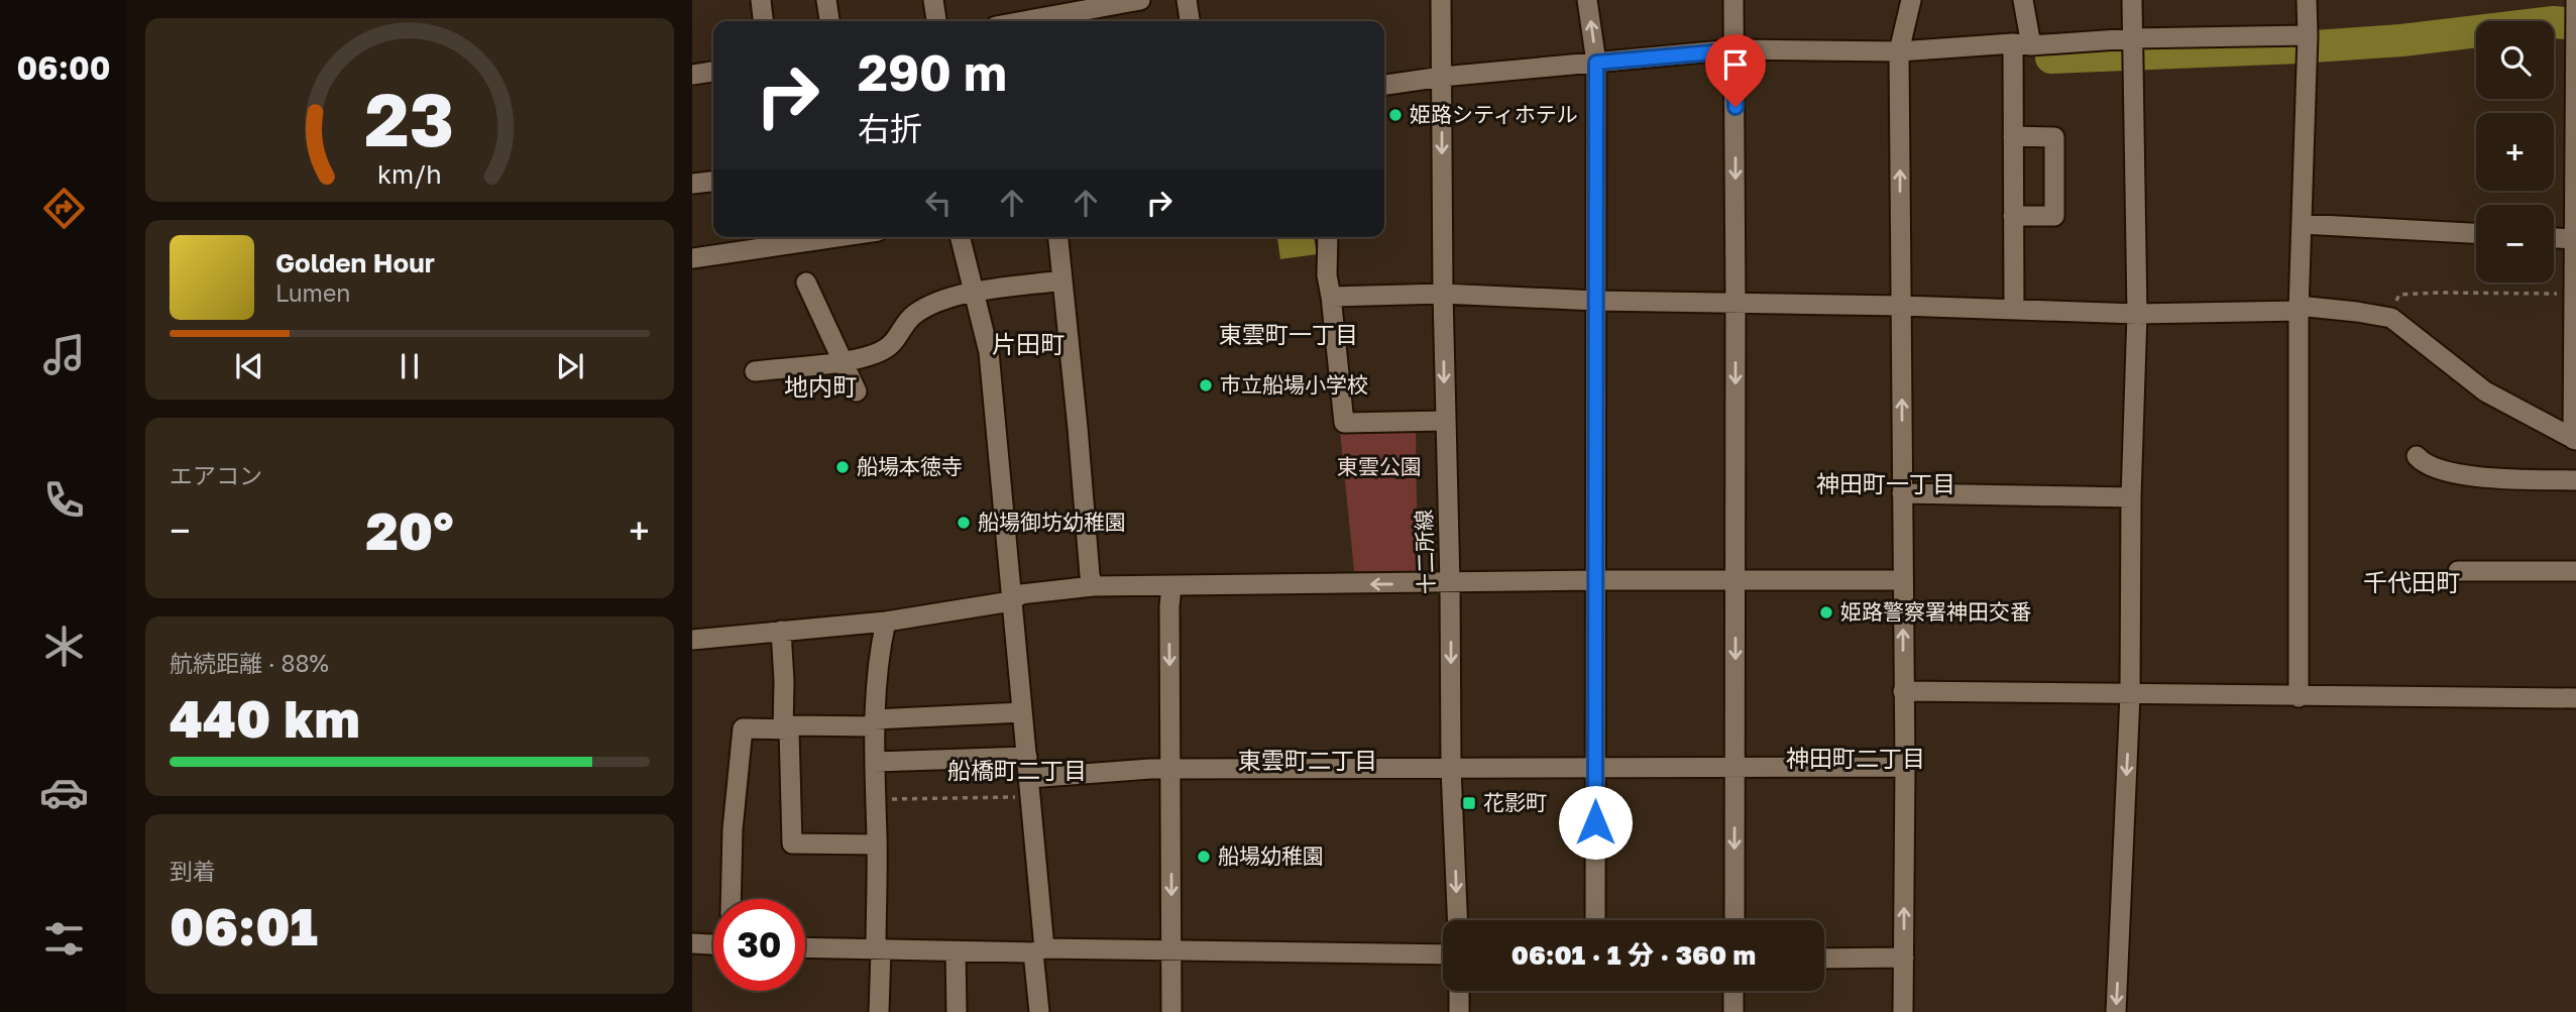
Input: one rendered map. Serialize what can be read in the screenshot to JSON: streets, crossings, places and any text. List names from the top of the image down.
{
  "streets": {
    "street": ["十二所線"]
  },
  "districts": [
    "東雲町一丁目",
    "片田町",
    "地内町",
    "神田町一丁目",
    "千代田町",
    "神田町二丁目",
    "東雲町二丁目",
    "船橋町二丁目"
  ],
  "parks": ["東雲公園"],
  "places": {
    "other": [
      "姫路シティホテル",
      "市立船場小学校",
      "船場本徳寺",
      "船場御坊幼稚園",
      "姫路警察署神田交番",
      "船場幼稚園"
    ],
    "transit": ["花影町"]
  },
  "page": {
    "tabs": "06:00",
    "map_buttons": ["+", "−"],
    "turn": ["290 m", "右折"],
    "song": ["Golden Hour", "Lumen"],
    "tile": [
      "エアコン",
      ["航続距離 · 88%", "440 km"],
      ["到着", "06:01"]
    ],
    "heat": ["−", "20°", "+"],
    "limit": "30",
    "trip": "06:01 · 1 分 · 360 m",
    "gauge": ["23", "km/h"]
  }
}
